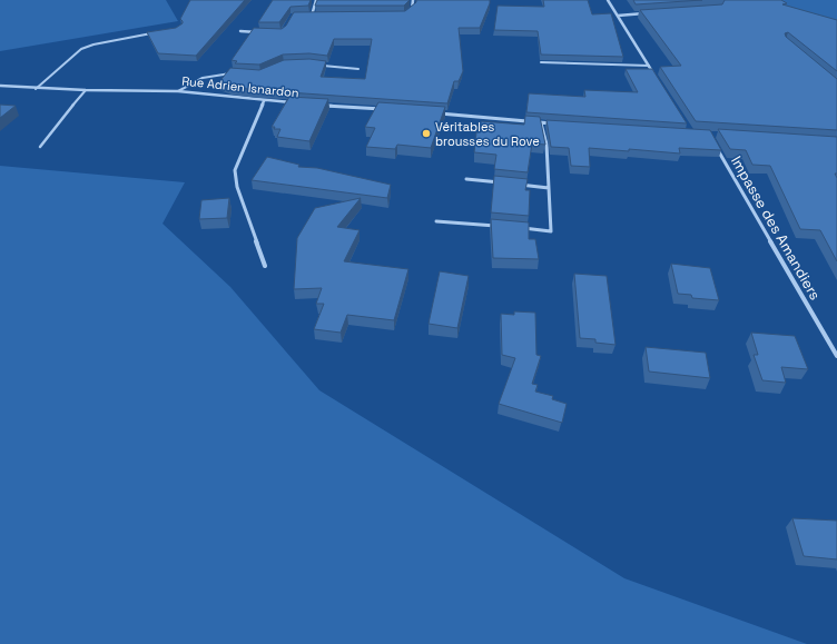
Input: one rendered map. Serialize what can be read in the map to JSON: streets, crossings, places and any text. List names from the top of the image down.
{
  "streets": {
    "street": ["Rue Adrien Isnardon", "Impasse des Amandiers"]
  },
  "places": ["Véritables brousses du Rove"]
}
